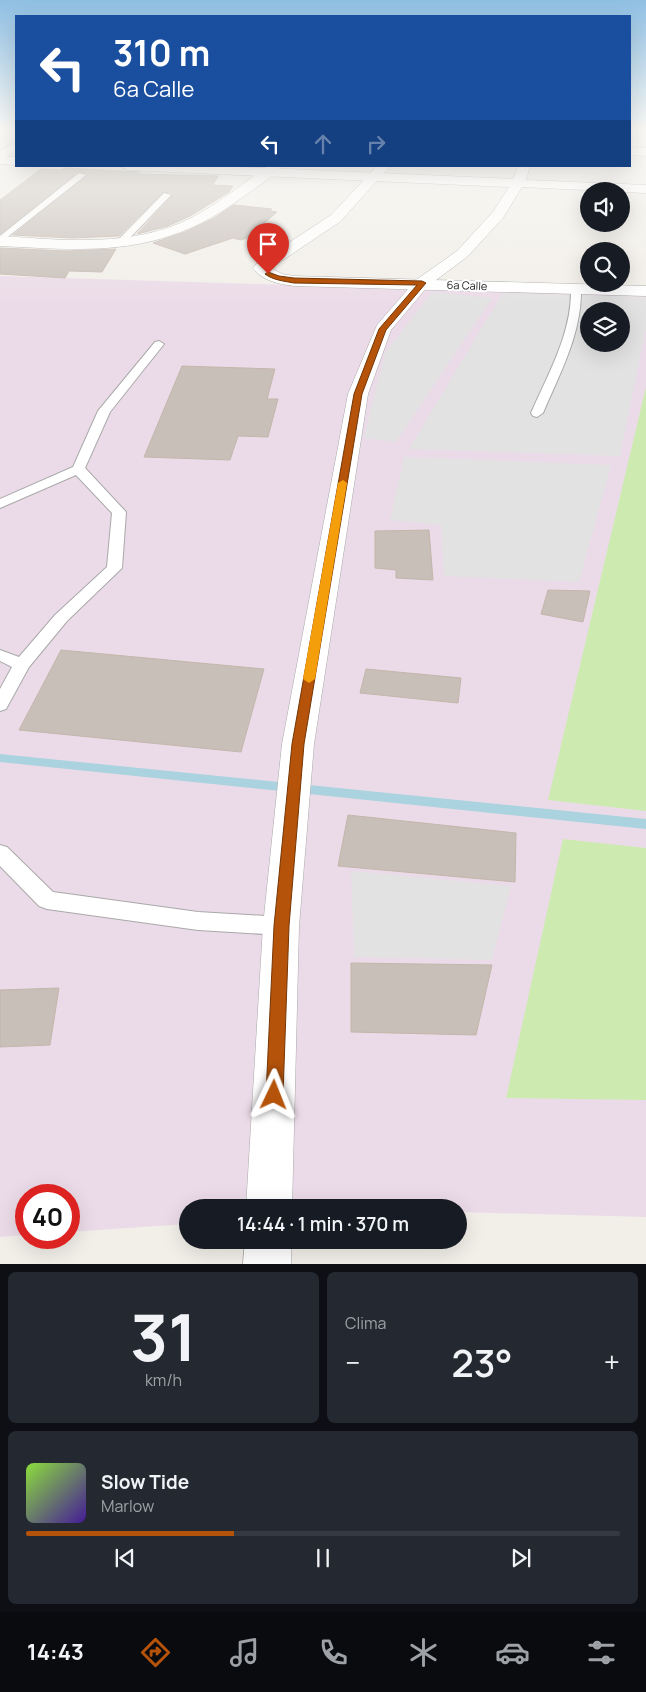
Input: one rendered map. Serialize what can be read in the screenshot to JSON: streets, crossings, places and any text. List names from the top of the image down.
{
  "streets": {
    "street": ["6a Calle"]
  },
  "page": {
    "turn": ["310 m", "6a Calle"],
    "limit": "40",
    "trip": "14:44 · 1 min · 370 m",
    "tile": [
      ["31", "km/h"],
      "Clima"
    ],
    "heat": ["−", "23°", "+"],
    "song": ["Slow Tide", "Marlow"],
    "tabs": "14:43"
  }
}
